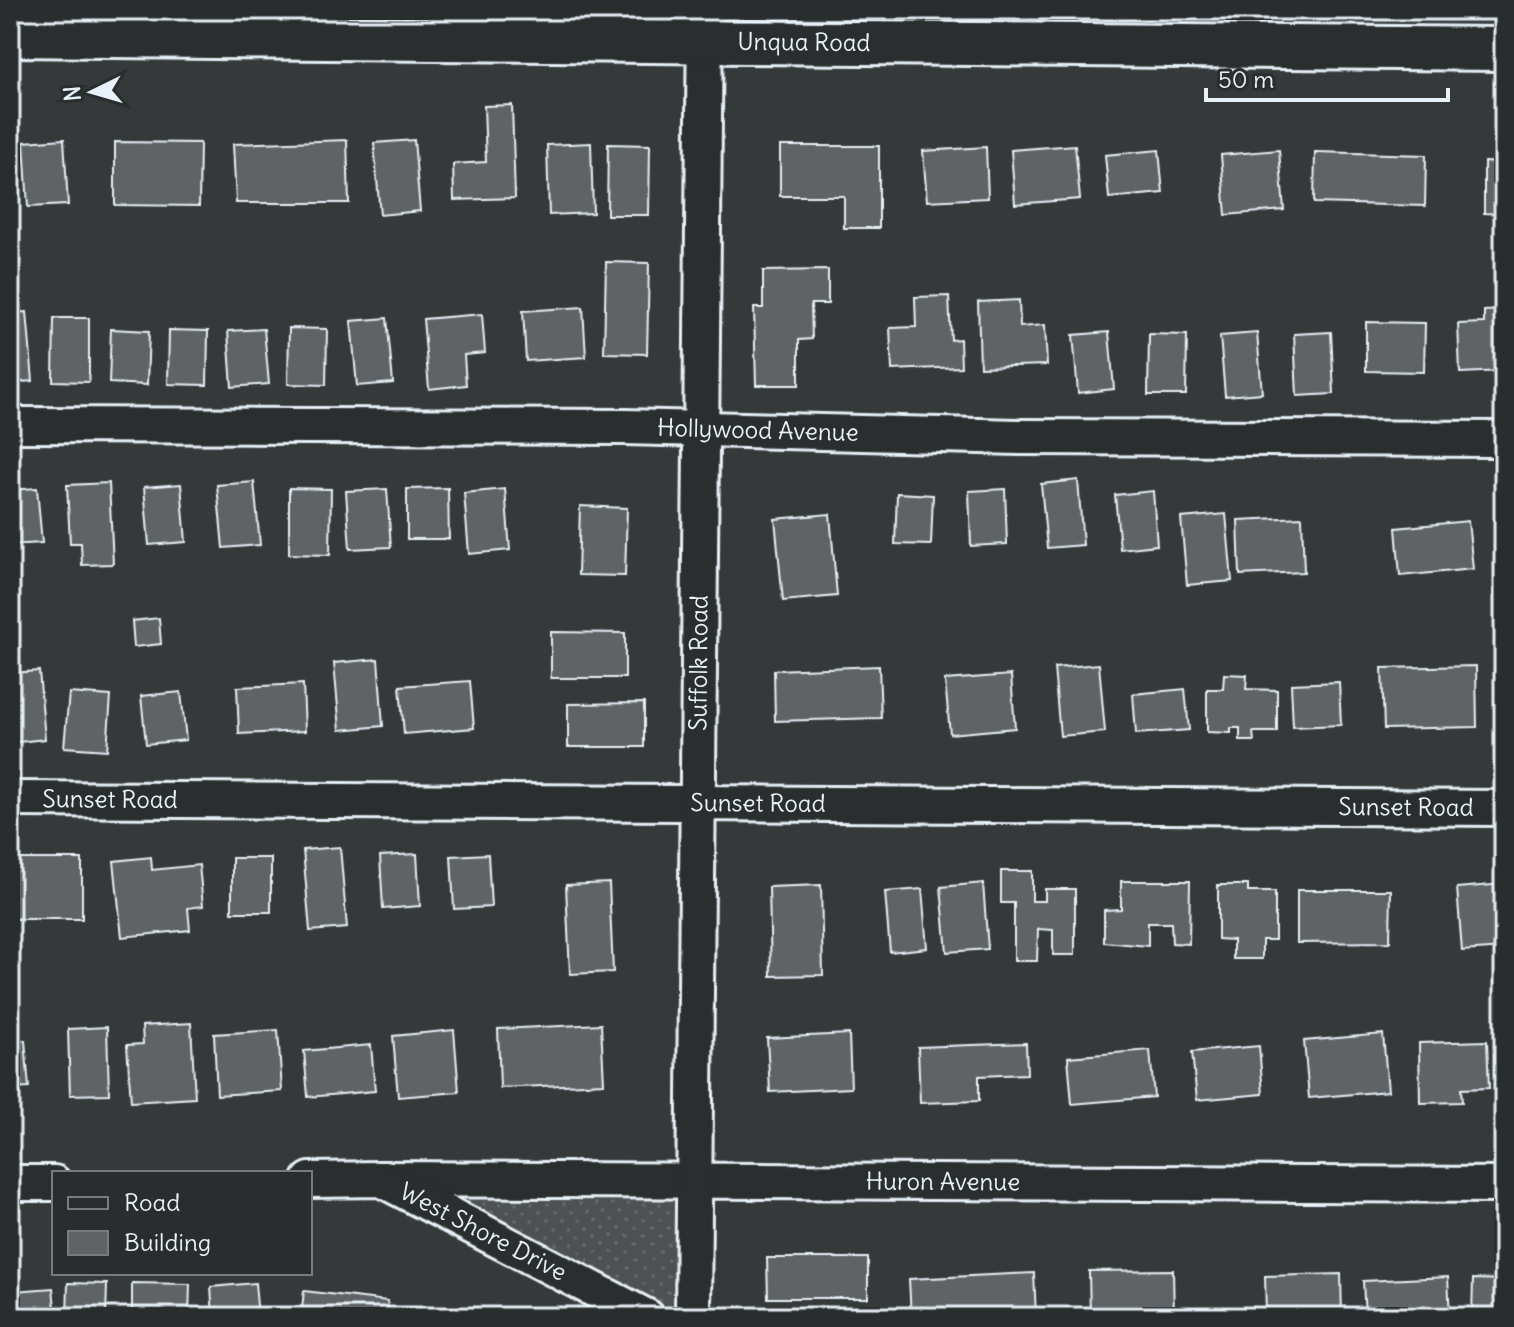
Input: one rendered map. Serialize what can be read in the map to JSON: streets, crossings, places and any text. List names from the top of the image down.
{
  "streets": {
    "street": [
      "Unqua Road",
      "Hollywood Avenue",
      "Suffolk Road",
      "Sunset Road",
      "Huron Avenue",
      "West Shore Drive"
    ]
  },
  "crossings": [
    ["Unqua Road", "Suffolk Road"],
    ["Hollywood Avenue", "Suffolk Road"],
    ["Suffolk Road", "Sunset Road"],
    ["Suffolk Road", "Huron Avenue"],
    ["Huron Avenue", "West Shore Drive"]
  ],
  "legend": ["Road", "Building"],
  "scale_bar": "50 m",
  "north": "left"
}
